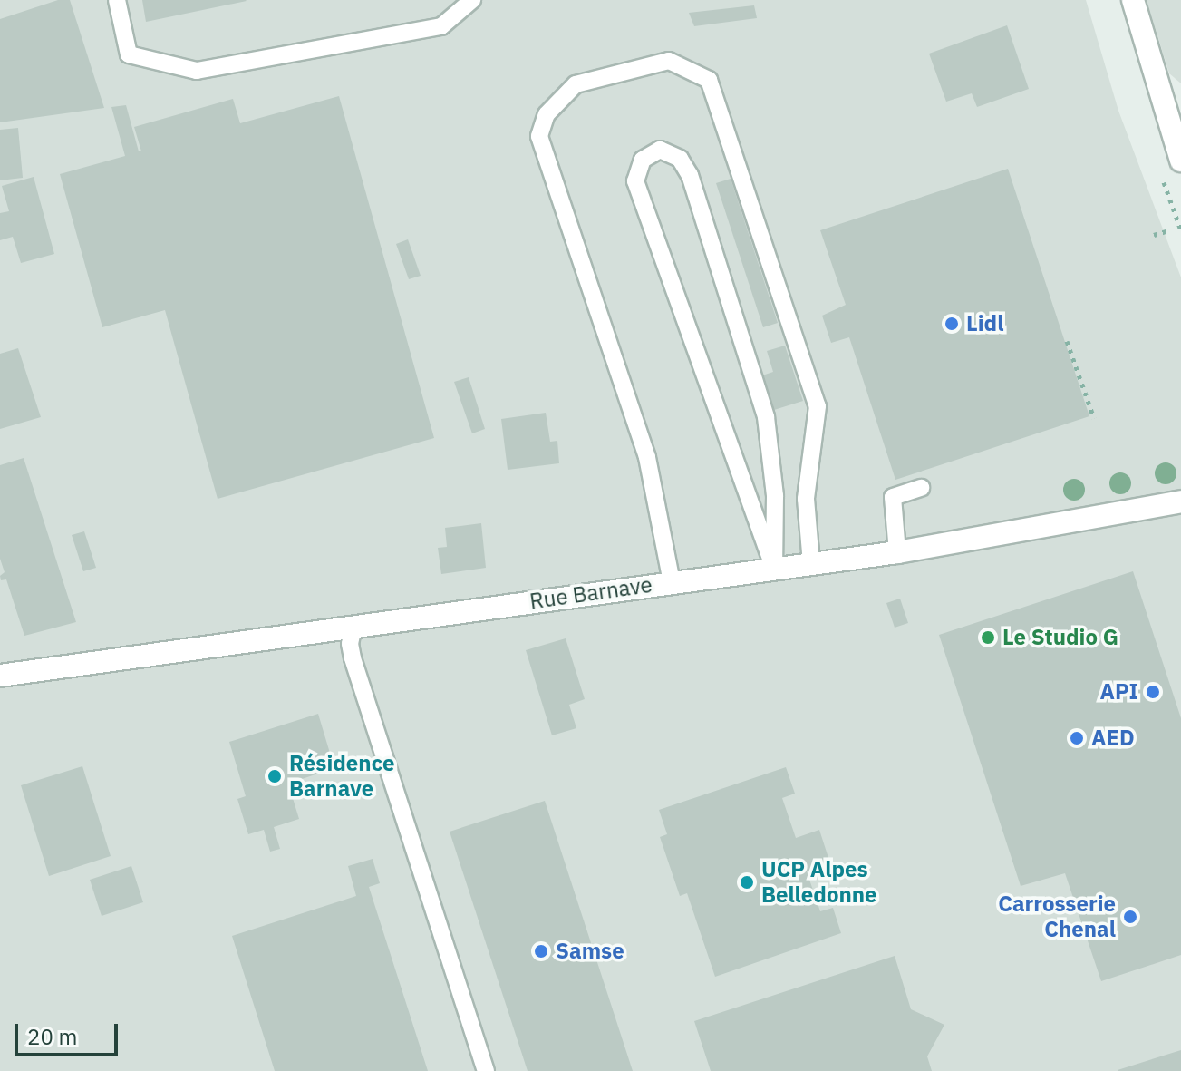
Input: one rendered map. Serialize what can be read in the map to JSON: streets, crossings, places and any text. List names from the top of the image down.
{
  "streets": {
    "street": ["Rue Barnave"]
  },
  "places": [
    "Lidl",
    "Le Studio G",
    "API",
    "AED",
    "Résidence Barnave",
    "UCP Alpes Belledonne",
    "Carrosserie Chenal",
    "Samse"
  ],
  "scale_bar": "20 m"
}
